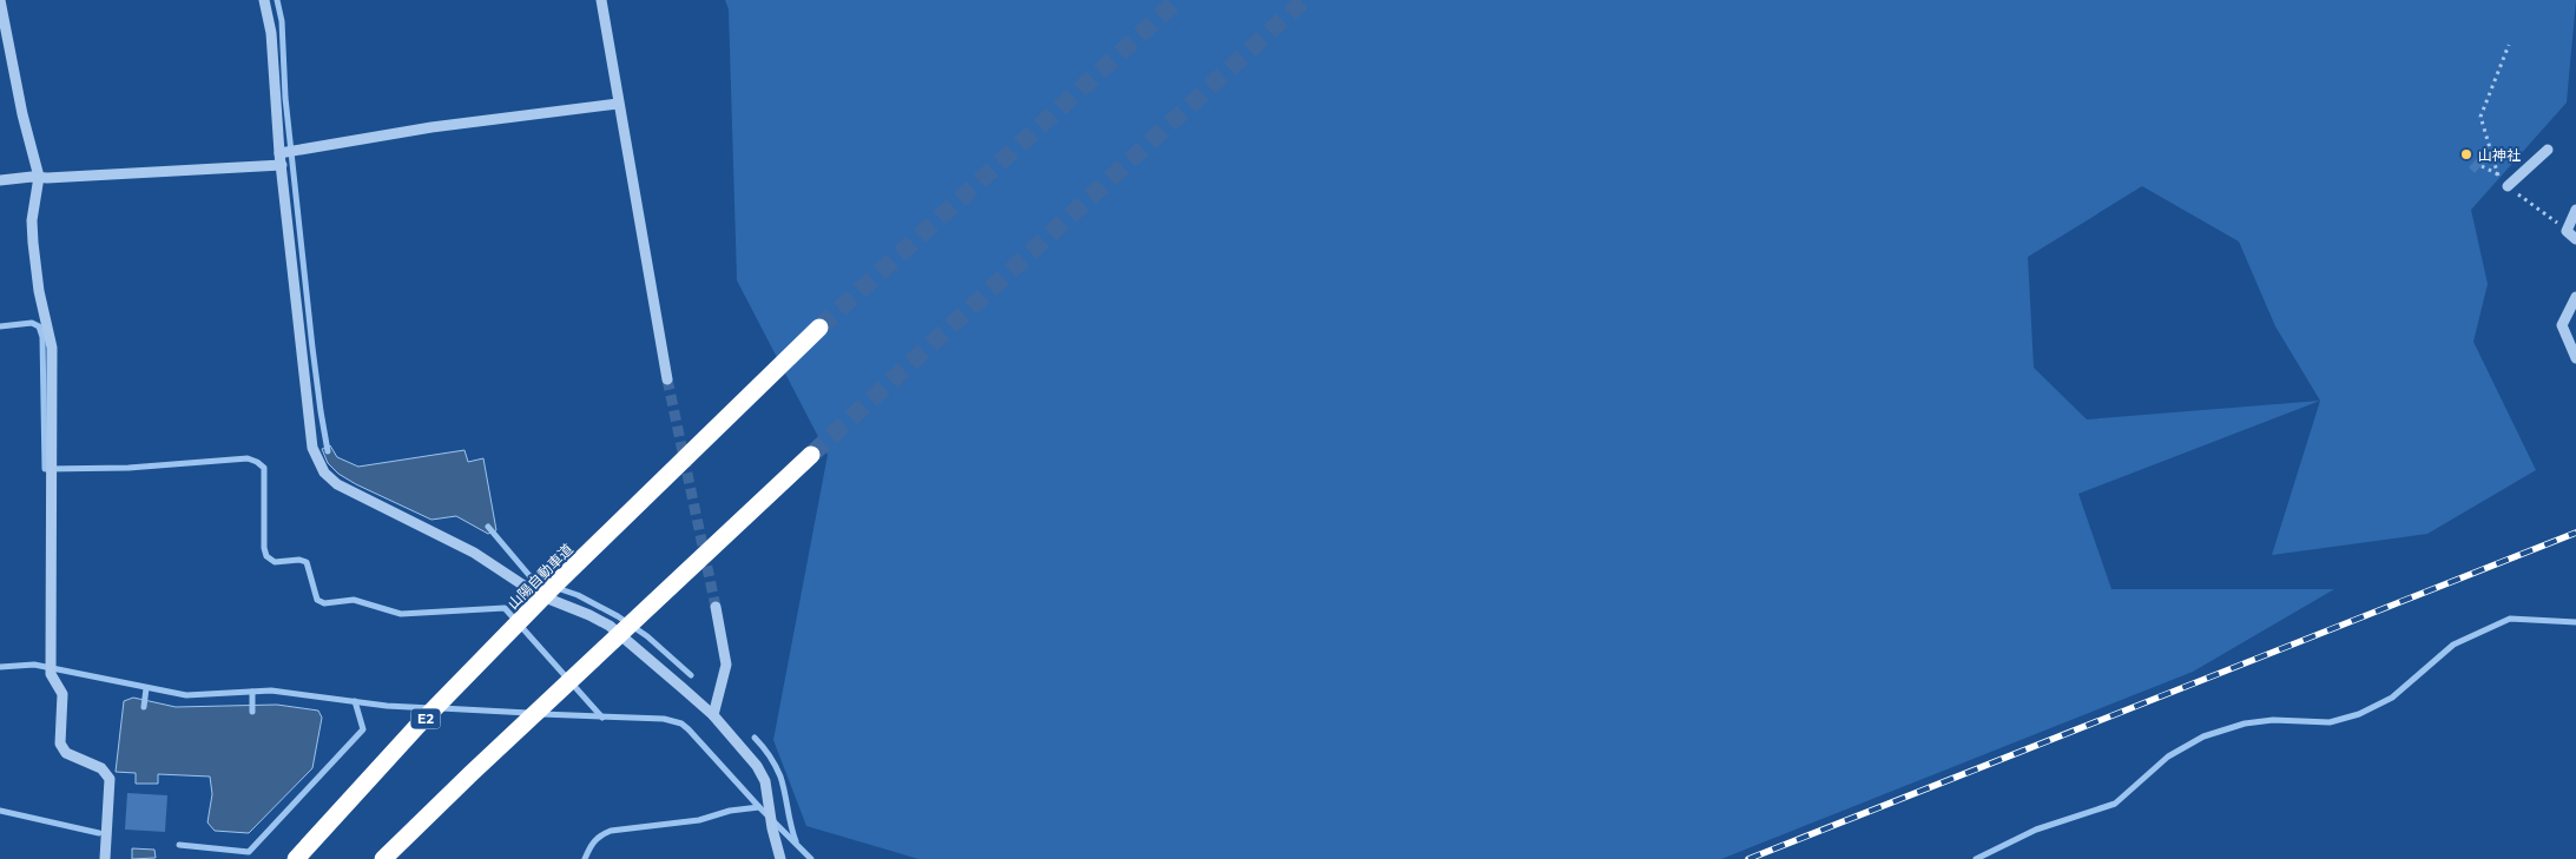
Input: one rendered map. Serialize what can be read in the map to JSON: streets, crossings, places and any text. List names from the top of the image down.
{
  "streets": {
    "highway": ["山陽自動車道", "E2"]
  },
  "places": ["山神社"]
}
